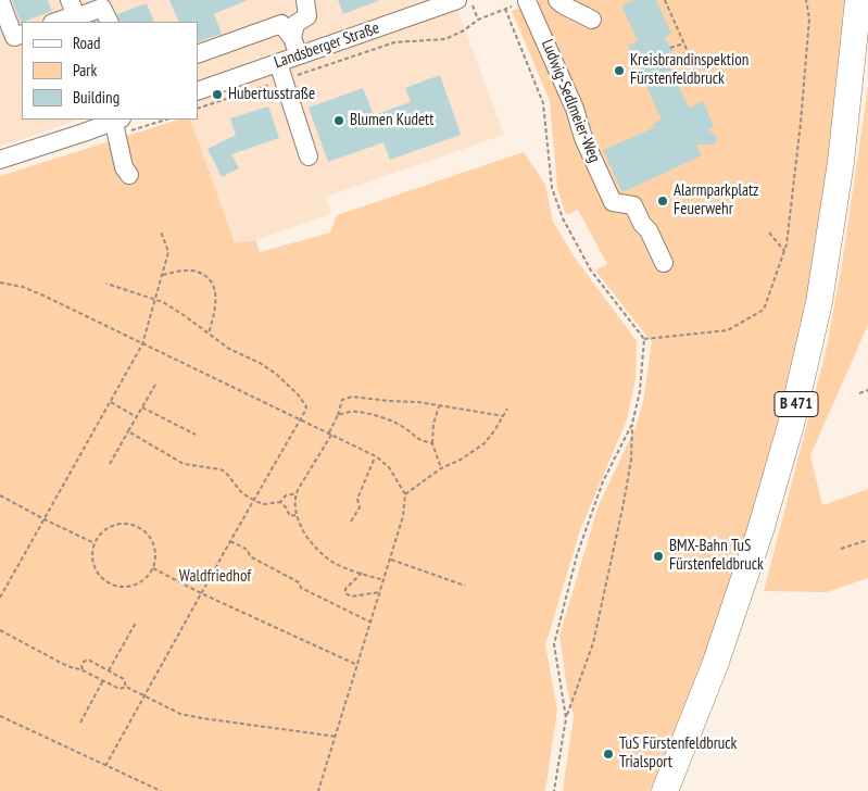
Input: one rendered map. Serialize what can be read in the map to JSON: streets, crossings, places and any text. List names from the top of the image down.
{
  "streets": {
    "highway": ["B 471"],
    "street": ["Landsberger Straße", "Ludwig-Sedlmeier-Weg"]
  },
  "parks": ["Waldfriedhof"],
  "places": [
    "Kreisbrandinspektion Fürstenfeldbruck",
    "Hubertusstraße",
    "Blumen Kudett",
    "Alarmparkplatz Feuerwehr",
    "BMX-Bahn TuS Fürstenfeldbruck",
    "TuS Fürstenfeldbruck Trialsport"
  ],
  "legend": ["Road", "Park", "Building"]
}
